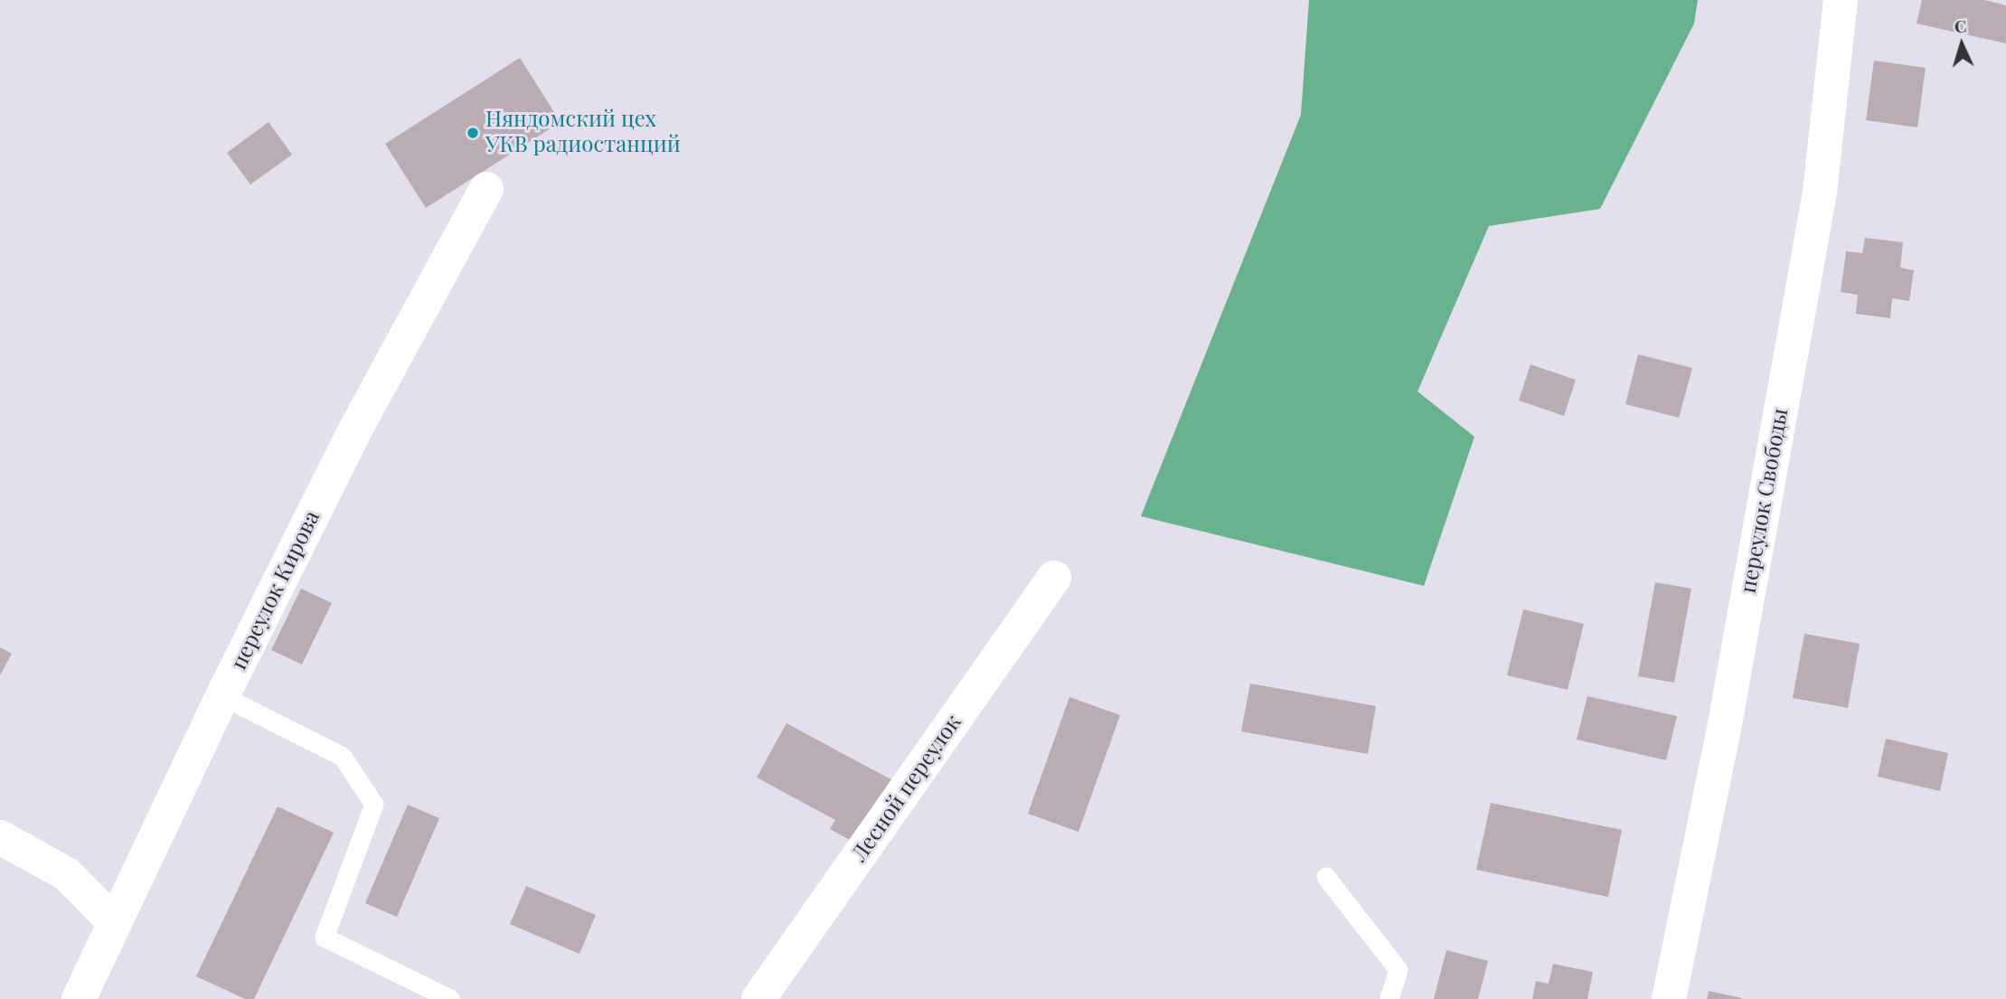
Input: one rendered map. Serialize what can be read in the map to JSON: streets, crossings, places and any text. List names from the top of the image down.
{
  "streets": {
    "street": ["переулок Свободы", "переулок Кирова", "Лесной переулок"]
  },
  "places": ["Няндомский цех УКВ радиостанций"],
  "north": "top"
}
